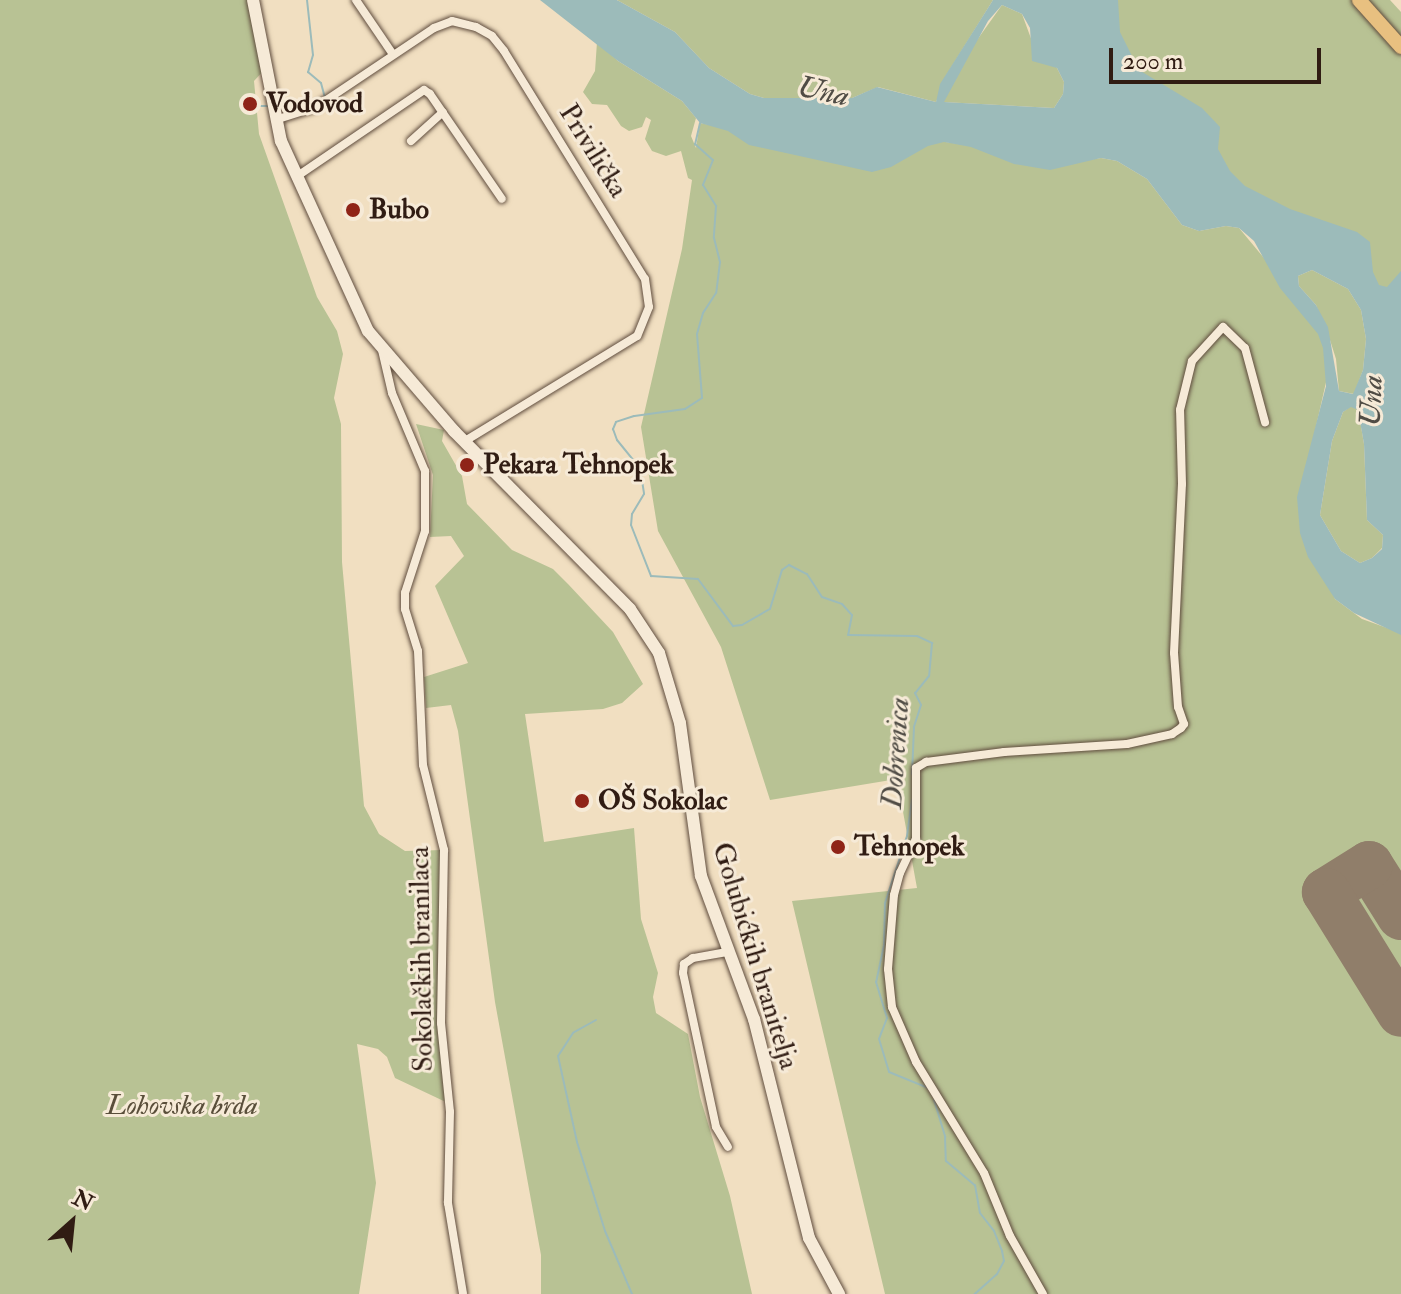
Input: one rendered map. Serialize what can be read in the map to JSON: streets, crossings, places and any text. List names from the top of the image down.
{
  "streets": {
    "street": ["Privilička", "Golubićkih branitelja", "Sokolačkih branilaca"]
  },
  "crossings": [
    ["Privilička", "Golubićkih branitelja"],
    ["Golubićkih branitelja", "Sokolačkih branilaca"]
  ],
  "water": ["Una", "Dobrenica"],
  "parks": ["Lohovska brda"],
  "places": [
    "Vodovod",
    "Bubo",
    "Pekara Tehnopek",
    "OŠ Sokolac",
    "Tehnopek"
  ],
  "scale_bar": "200 m",
  "north": "top right"
}
